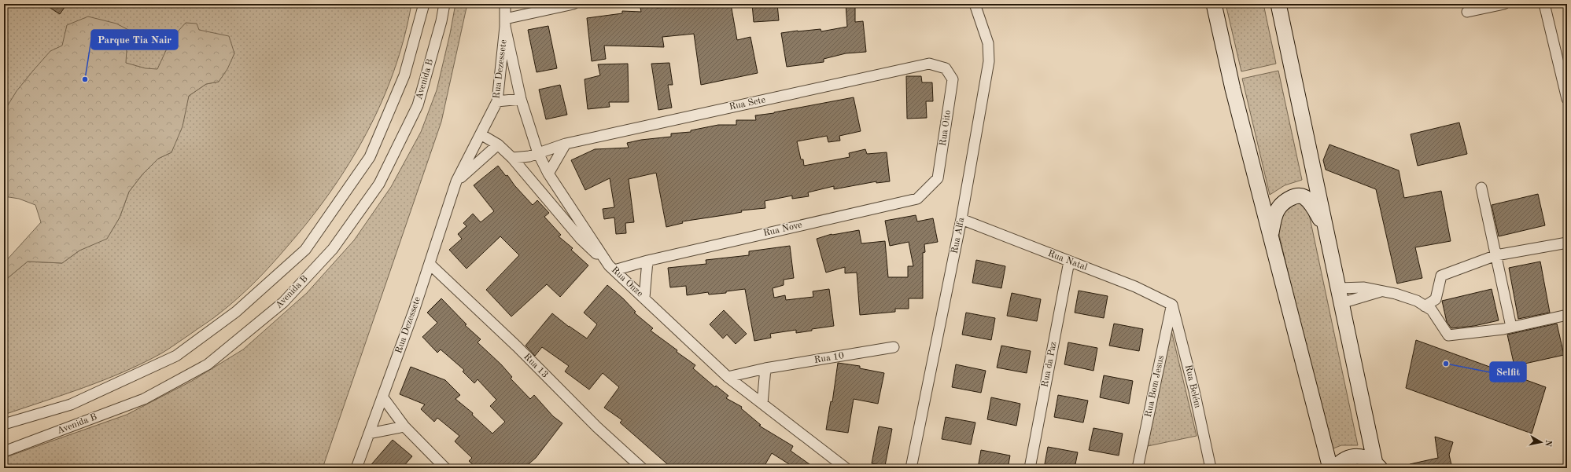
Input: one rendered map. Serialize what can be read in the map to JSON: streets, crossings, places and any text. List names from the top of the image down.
{
  "streets": {
    "street": [
      "Rua Dezessete",
      "Avenida B",
      "Rua Sete",
      "Rua Oito",
      "Rua Nove",
      "Rua Alfa",
      "Rua Natal",
      "Rua Onze",
      "Rua 10",
      "Rua da Paz",
      "Rua 13",
      "Rua Bom Jesus",
      "Rua Belém"
    ]
  },
  "crossings": [
    ["Rua Dezessete", "Rua Onze"],
    ["Rua Dezessete", "Rua 13"],
    ["Rua Sete", "Rua Oito"],
    ["Rua Sete", "Rua Onze"],
    ["Rua Oito", "Rua Nove"],
    ["Rua Nove", "Rua Onze"],
    ["Rua Alfa", "Rua Natal"],
    ["Rua Natal", "Rua da Paz"],
    ["Rua Natal", "Rua Bom Jesus"],
    ["Rua Natal", "Rua Belém"],
    ["Rua Onze", "Rua 10"],
    ["Rua Bom Jesus", "Rua Belém"]
  ],
  "places": ["Parque Tia Nair", "Selfit"],
  "north": "right"
}
